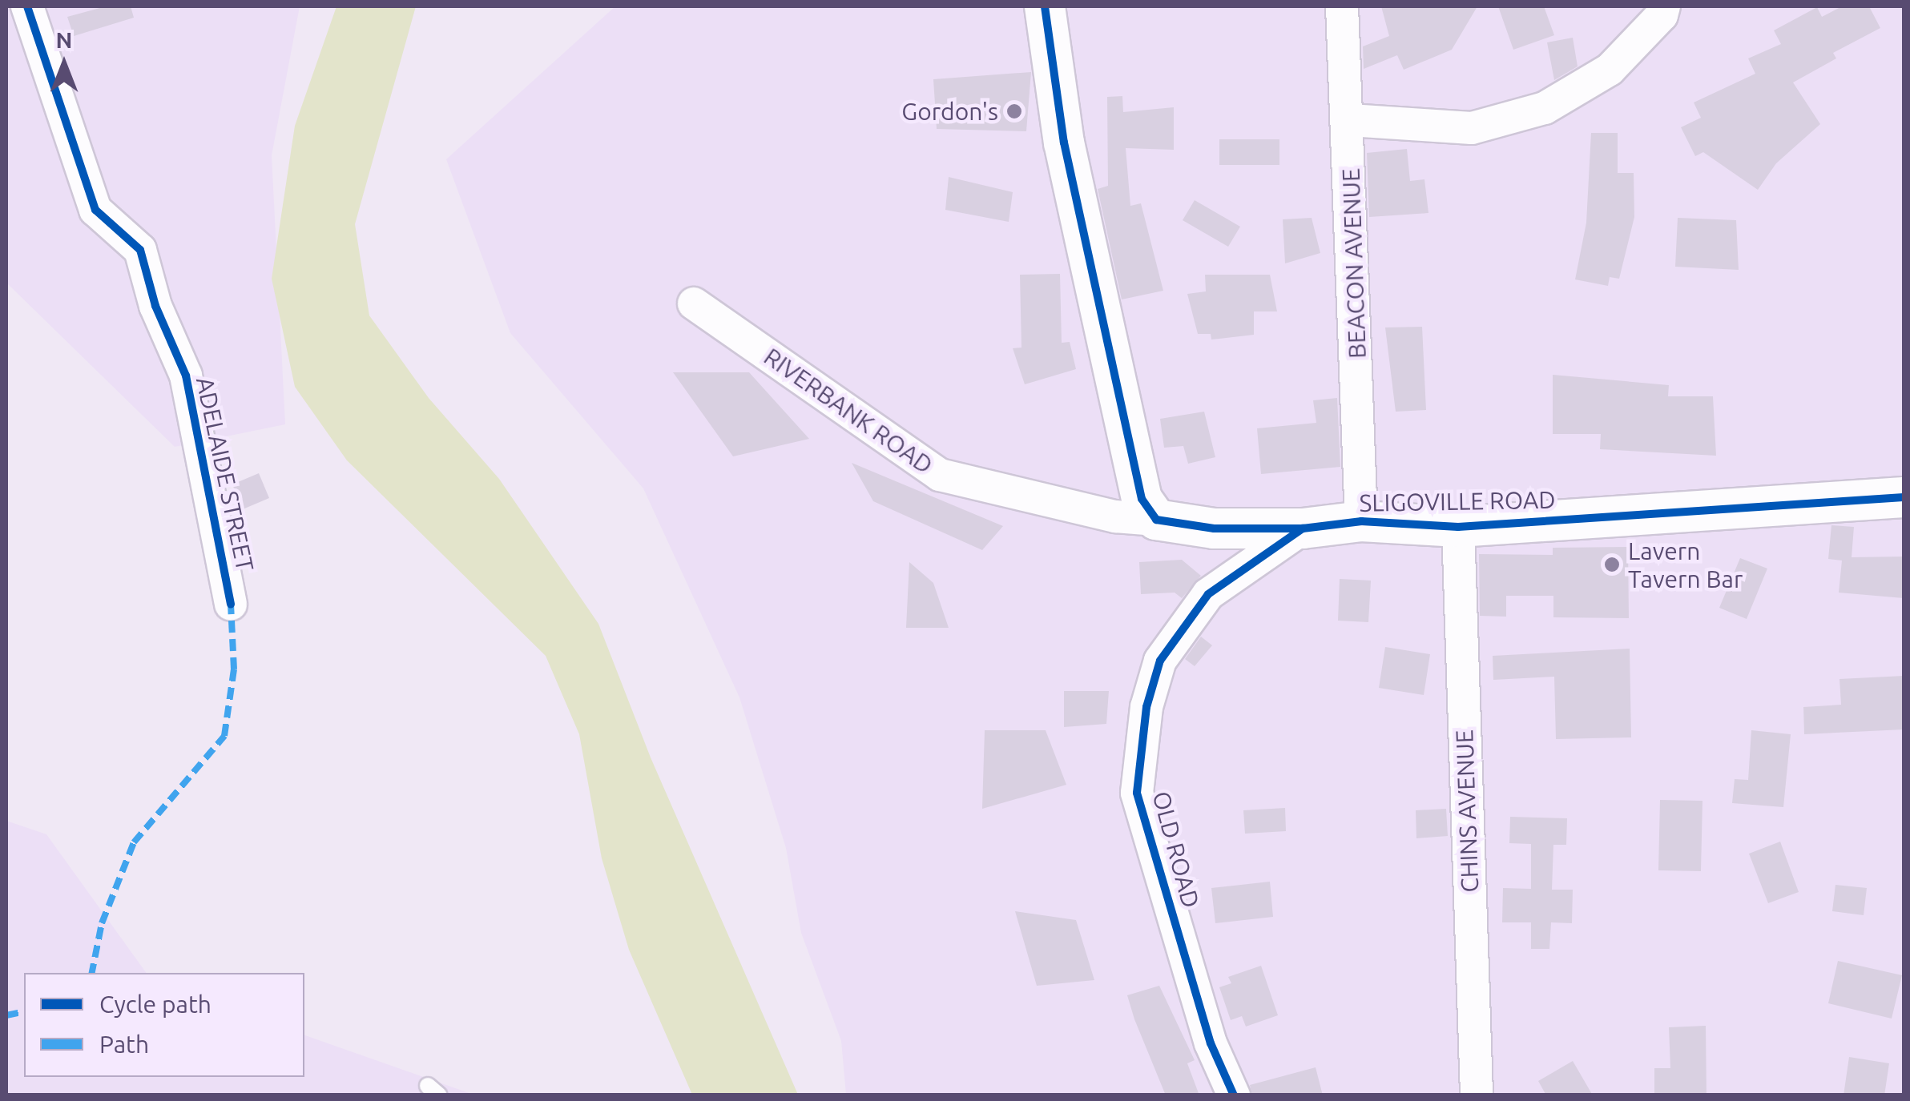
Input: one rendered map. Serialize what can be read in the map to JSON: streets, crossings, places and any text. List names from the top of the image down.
{
  "streets": {
    "street": [
      "BEACON AVENUE",
      "RIVERBANK ROAD",
      "ADELAIDE STREET",
      "SLIGOVILLE ROAD",
      "CHINS AVENUE",
      "OLD ROAD"
    ]
  },
  "crossings": [
    ["BEACON AVENUE", "SLIGOVILLE ROAD"],
    ["RIVERBANK ROAD", "SLIGOVILLE ROAD"],
    ["SLIGOVILLE ROAD", "CHINS AVENUE"],
    ["SLIGOVILLE ROAD", "OLD ROAD"]
  ],
  "places": ["Gordon's", "Lavern Tavern Bar"],
  "legend": ["Cycle path", "Path"],
  "north": "top"
}
